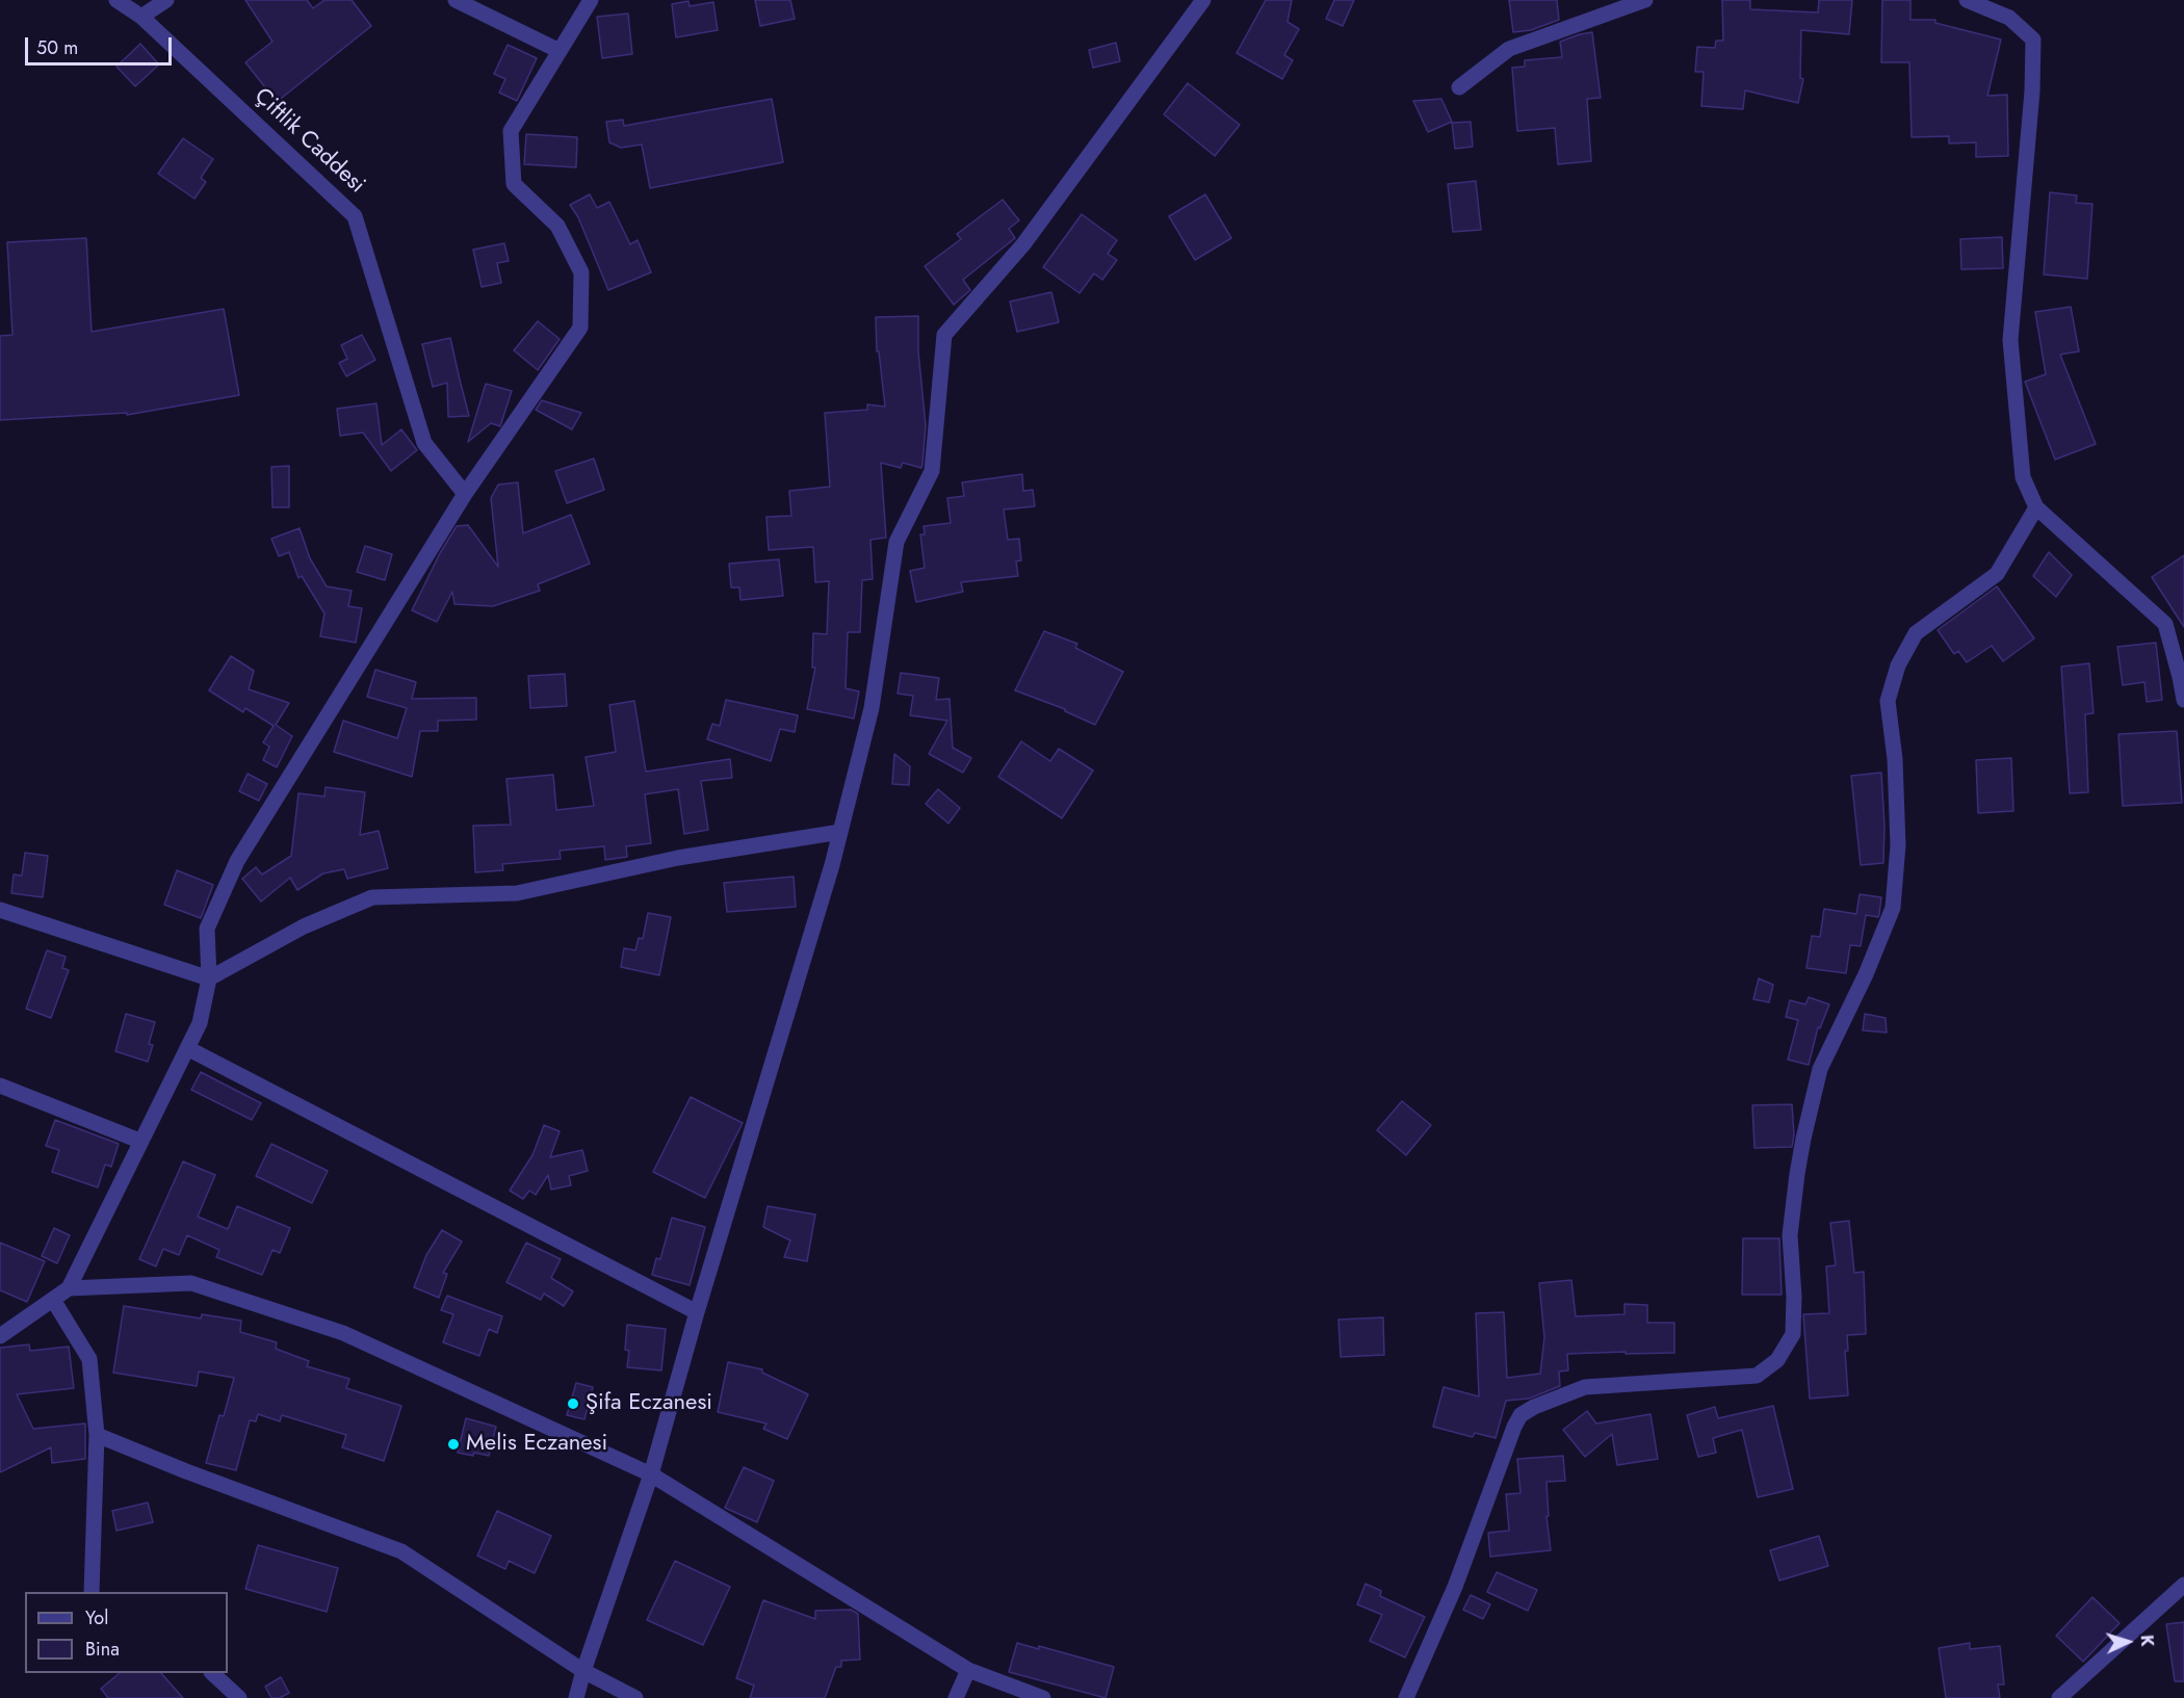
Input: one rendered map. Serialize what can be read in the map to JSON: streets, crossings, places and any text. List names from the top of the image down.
{
  "streets": {
    "street": ["Çiftlik Caddesi"]
  },
  "places": ["Şifa Eczanesi", "Melis Eczanesi"],
  "legend": ["Yol", "Bina"],
  "scale_bar": "50 m",
  "north": "right"
}
